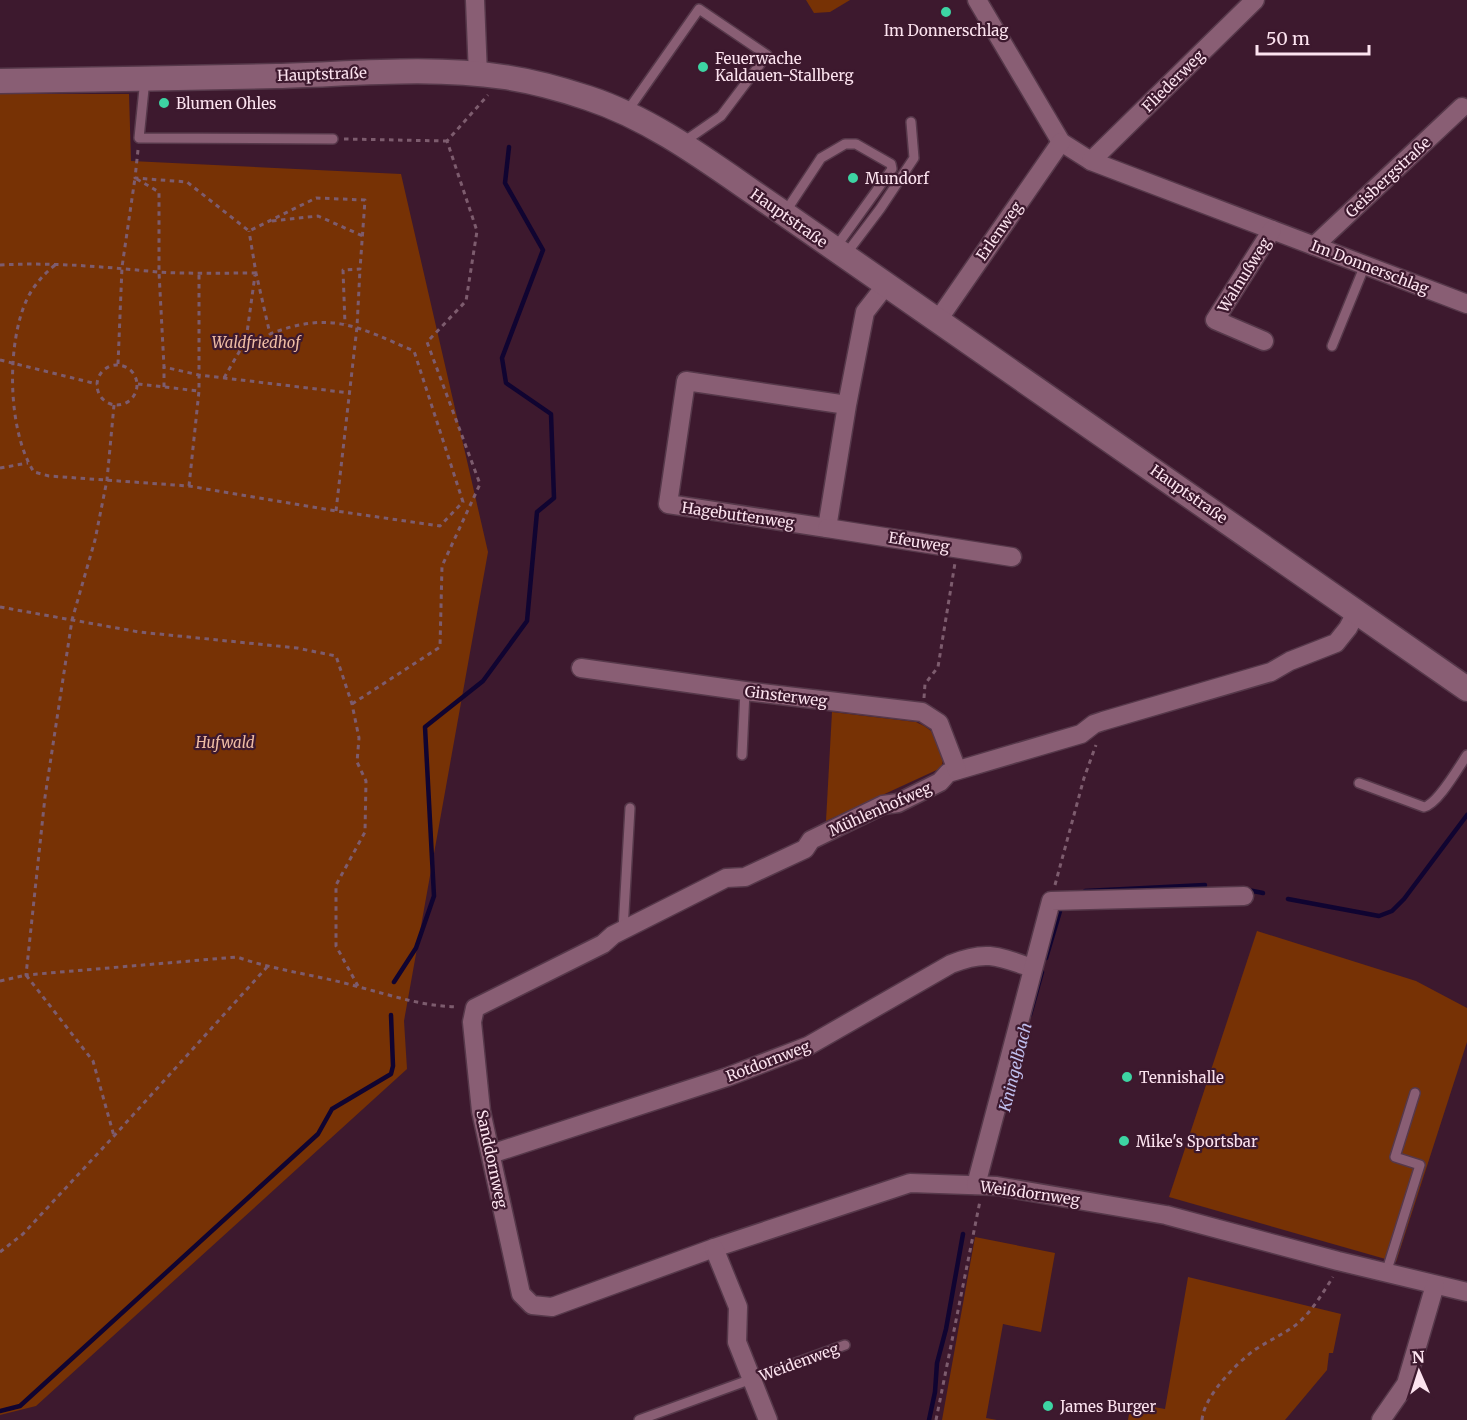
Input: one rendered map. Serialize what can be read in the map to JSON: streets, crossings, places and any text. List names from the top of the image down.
{
  "streets": {
    "street": [
      "Hauptstraße",
      "Fliederweg",
      "Geisbergstraße",
      "Erlenweg",
      "Im Donnerschlag",
      "Walnußweg",
      "Hagebuttenweg",
      "Efeuweg",
      "Ginsterweg",
      "Mühlenhofweg",
      "Rotdornweg",
      "Sanddornweg",
      "Weißdornweg",
      "Weidenweg"
    ]
  },
  "crossings": [
    ["Hauptstraße", "Erlenweg"],
    ["Hauptstraße", "Mühlenhofweg"],
    ["Fliederweg", "Im Donnerschlag"],
    ["Geisbergstraße", "Im Donnerschlag"],
    ["Erlenweg", "Im Donnerschlag"],
    ["Im Donnerschlag", "Walnußweg"],
    ["Hagebuttenweg", "Efeuweg"],
    ["Mühlenhofweg", "Sanddornweg"],
    ["Rotdornweg", "Sanddornweg"],
    ["Sanddornweg", "Weißdornweg"],
    ["Weißdornweg", "Weidenweg"]
  ],
  "water": ["Kningelbach"],
  "parks": ["Waldfriedhof", "Hufwald"],
  "places": [
    "Im Donnerschlag",
    "Feuerwache Kaldauen-Stallberg",
    "Blumen Ohles",
    "Mundorf",
    "Tennishalle",
    "Mike's Sportsbar",
    "James Burger"
  ],
  "scale_bar": "50 m",
  "north": "top"
}
